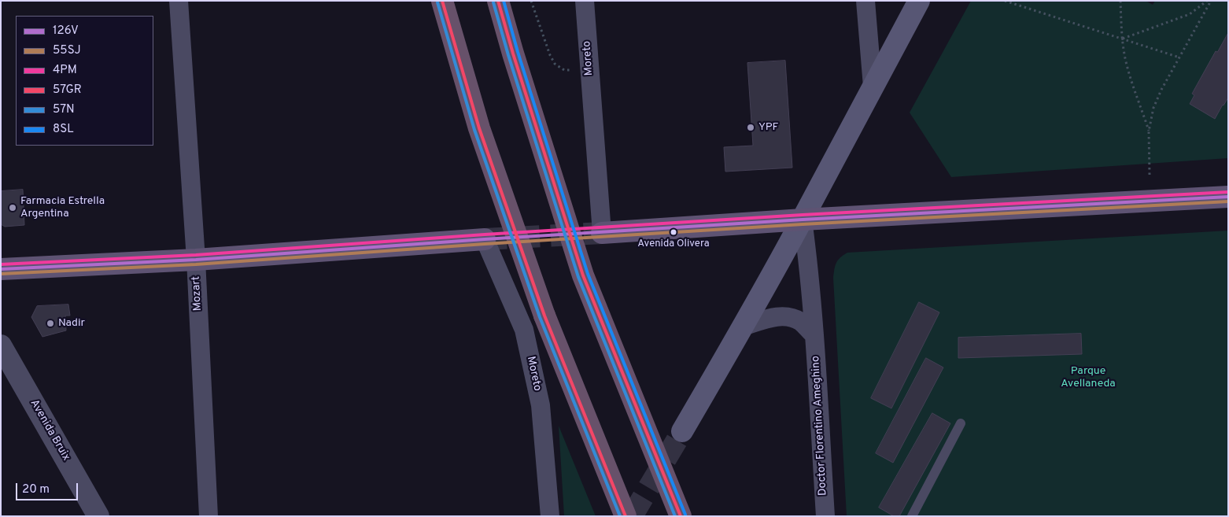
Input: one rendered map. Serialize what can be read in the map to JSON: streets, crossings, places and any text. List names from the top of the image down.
{
  "streets": {
    "street": [
      "Moreto",
      "Mozart",
      "Doctor Florentino Ameghino",
      "Avenida Bruix"
    ]
  },
  "parks": ["Parque Avellaneda"],
  "places": [
    "YPF",
    "Farmacia Estrella Argentina",
    "Avenida Olivera",
    "Nadir"
  ],
  "lines": [
    "transit line 57GR",
    "transit line 8SL",
    "transit line 57N",
    "transit line 4PM",
    "transit line 126V",
    "transit line 55SJ"
  ],
  "legend": [
    "126V",
    "55SJ",
    "4PM",
    "57GR",
    "57N",
    "8SL"
  ],
  "scale_bar": "20 m"
}
